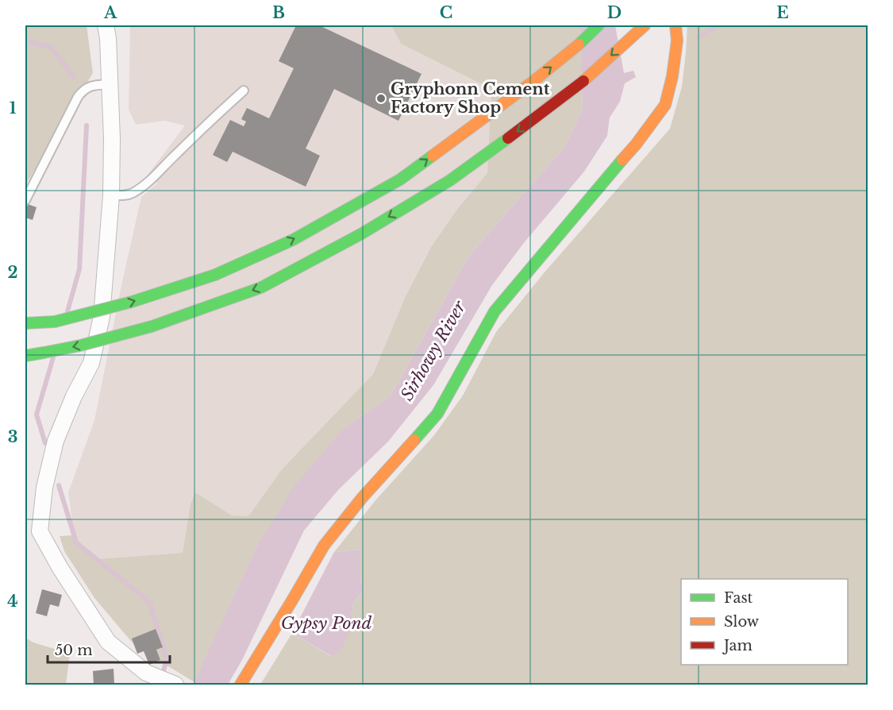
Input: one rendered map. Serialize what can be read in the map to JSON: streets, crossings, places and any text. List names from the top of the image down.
{
  "water": ["Sirhowy River", "Gypsy Pond"],
  "places": ["Gryphonn Cement Factory Shop"],
  "legend": ["Fast", "Slow", "Jam"],
  "scale_bar": "50 m",
  "grid": {
    "columns": [
      "A",
      "B",
      "C",
      "D",
      "E"
    ],
    "rows": [
      "1",
      "2",
      "3",
      "4"
    ]
  }
}
